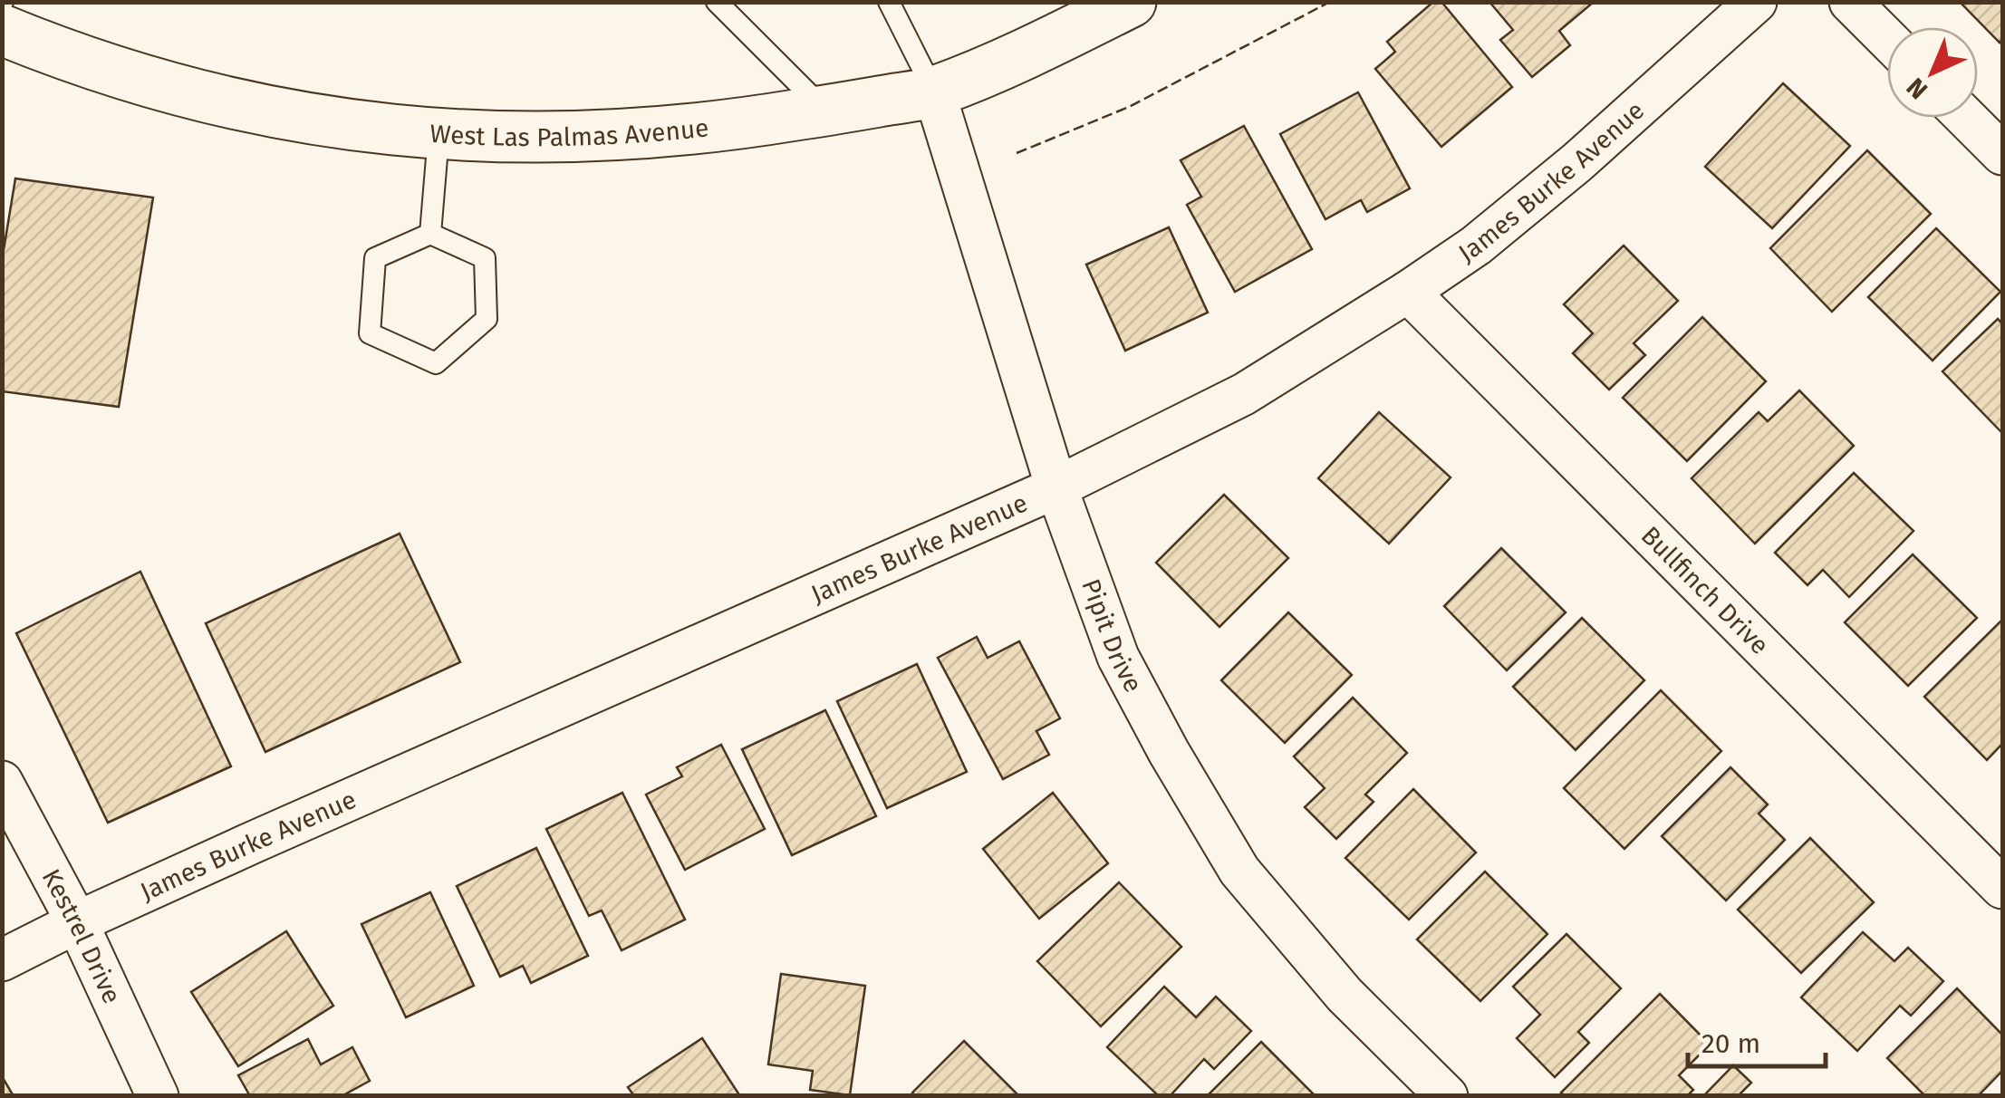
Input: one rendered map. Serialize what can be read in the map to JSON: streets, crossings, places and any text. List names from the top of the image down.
{
  "streets": {
    "main road": ["West Las Palmas Avenue"],
    "street": [
      "James Burke Avenue",
      "Bullfinch Drive",
      "Pipit Drive",
      "Kestrel Drive"
    ]
  },
  "crossings": [
    ["West Las Palmas Avenue", "Pipit Drive"],
    ["James Burke Avenue", "Bullfinch Drive"],
    ["James Burke Avenue", "Pipit Drive"],
    ["James Burke Avenue", "Kestrel Drive"]
  ],
  "scale_bar": "20 m",
  "north": "bottom left"
}
